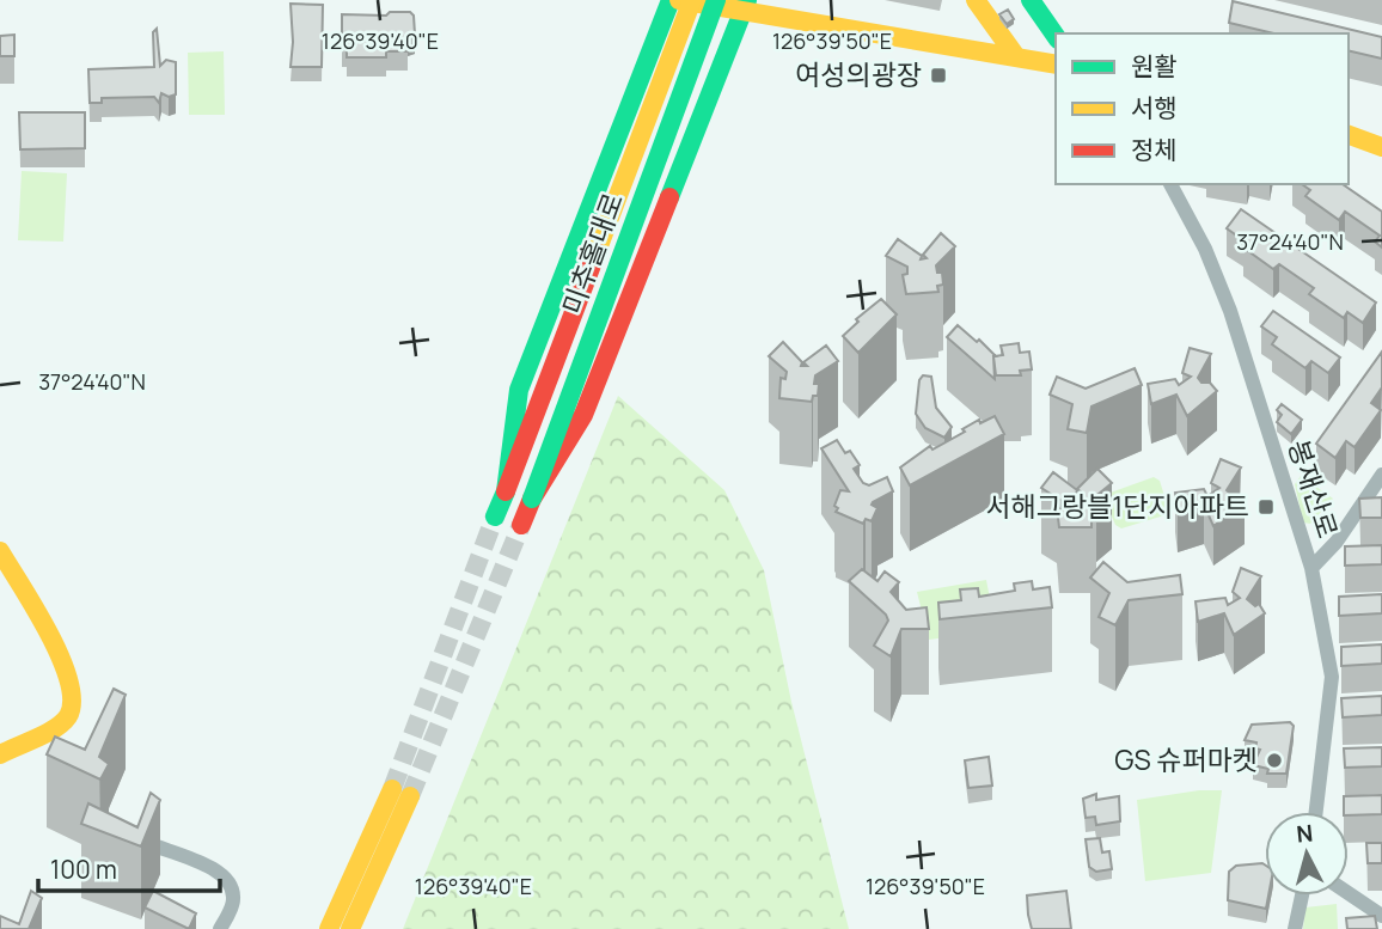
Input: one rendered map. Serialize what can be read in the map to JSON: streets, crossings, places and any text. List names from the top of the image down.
{
  "streets": {
    "main road": ["미추홀대로"],
    "street": ["봉재산로"]
  },
  "places": {
    "transit": ["여성의광장", "서해그랑블1단지아파트"],
    "other": ["GS 슈퍼마켓"]
  },
  "legend": ["원활", "서행", "정체"],
  "scale_bar": "100 m",
  "north": "top",
  "coordinates": ["126°39'40\"E", "126°39'50\"E", "37°24'40\"N"]
}
